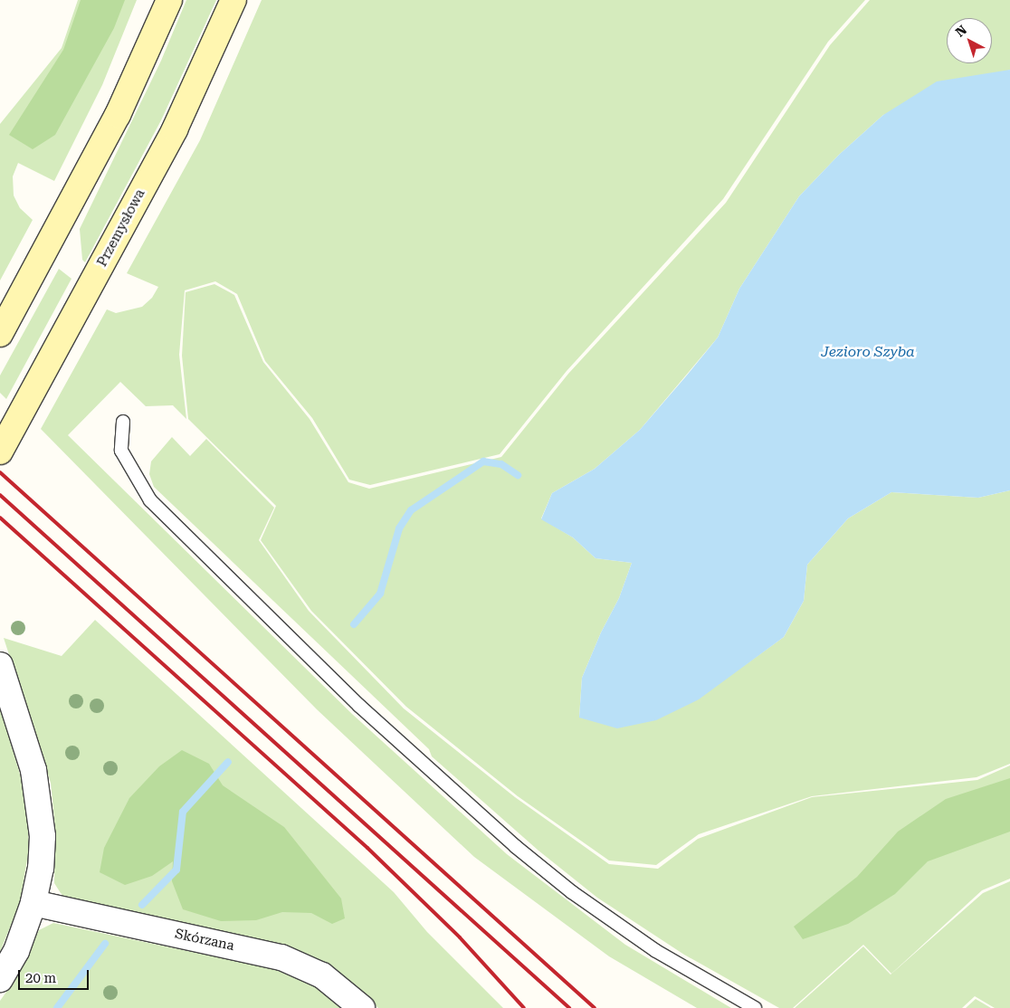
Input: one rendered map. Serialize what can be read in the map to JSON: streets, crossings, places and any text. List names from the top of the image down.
{
  "streets": {
    "main road": ["Przemysłowa"],
    "street": ["Skórzana"]
  },
  "water": ["Jezioro Szyba"],
  "scale_bar": "20 m",
  "north": "top left"
}
